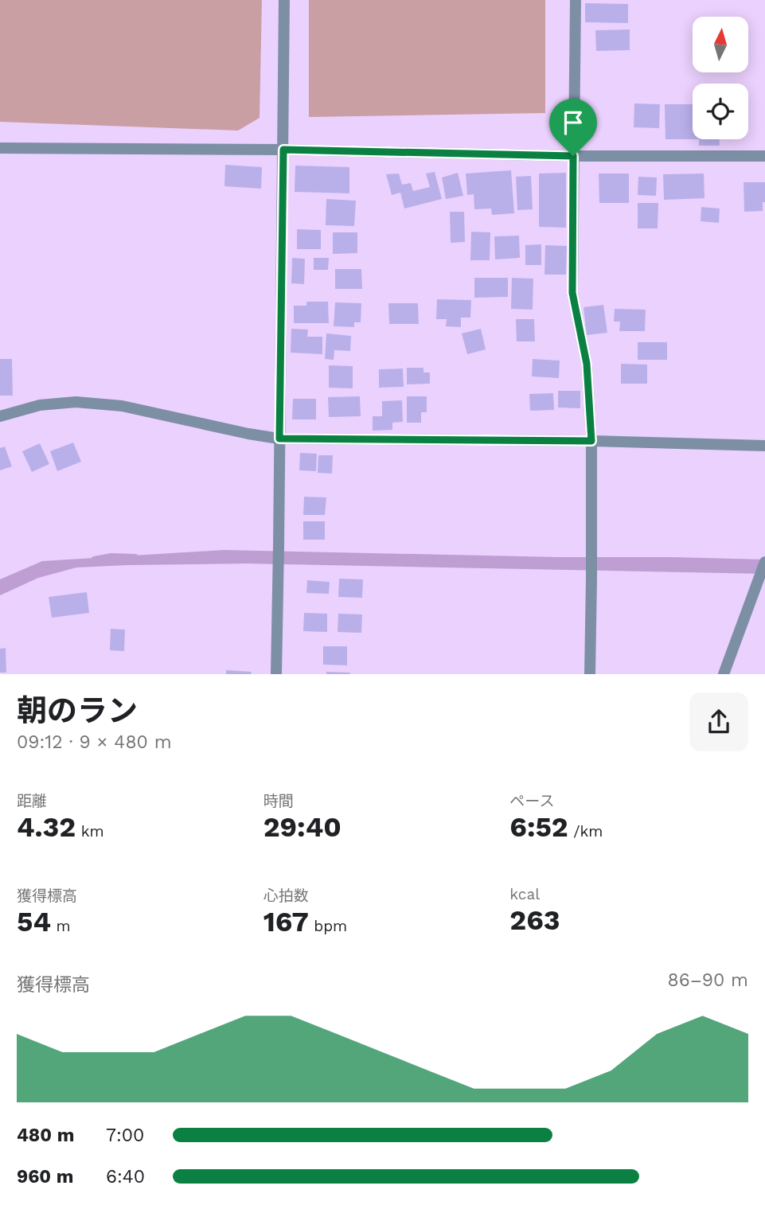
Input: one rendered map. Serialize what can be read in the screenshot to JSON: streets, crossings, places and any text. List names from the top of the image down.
{
  "north": "top",
  "page": {
    "heading": ["朝のラン", "09:12 · 9 × 480 m"],
    "stats": [
      ["距離", "4.32 km"],
      ["時間", "29:40"],
      ["ペース", "6:52 /km"],
      ["獲得標高", "54 m"],
      ["心拍数", "167 bpm"],
      ["kcal", "263"]
    ],
    "chart": ["獲得標高", "86–90 m"],
    "list": [
      {
        "name": "480 m",
        "note": "7:00"
      },
      {
        "name": "960 m",
        "note": "6:40"
      }
    ]
  }
}
